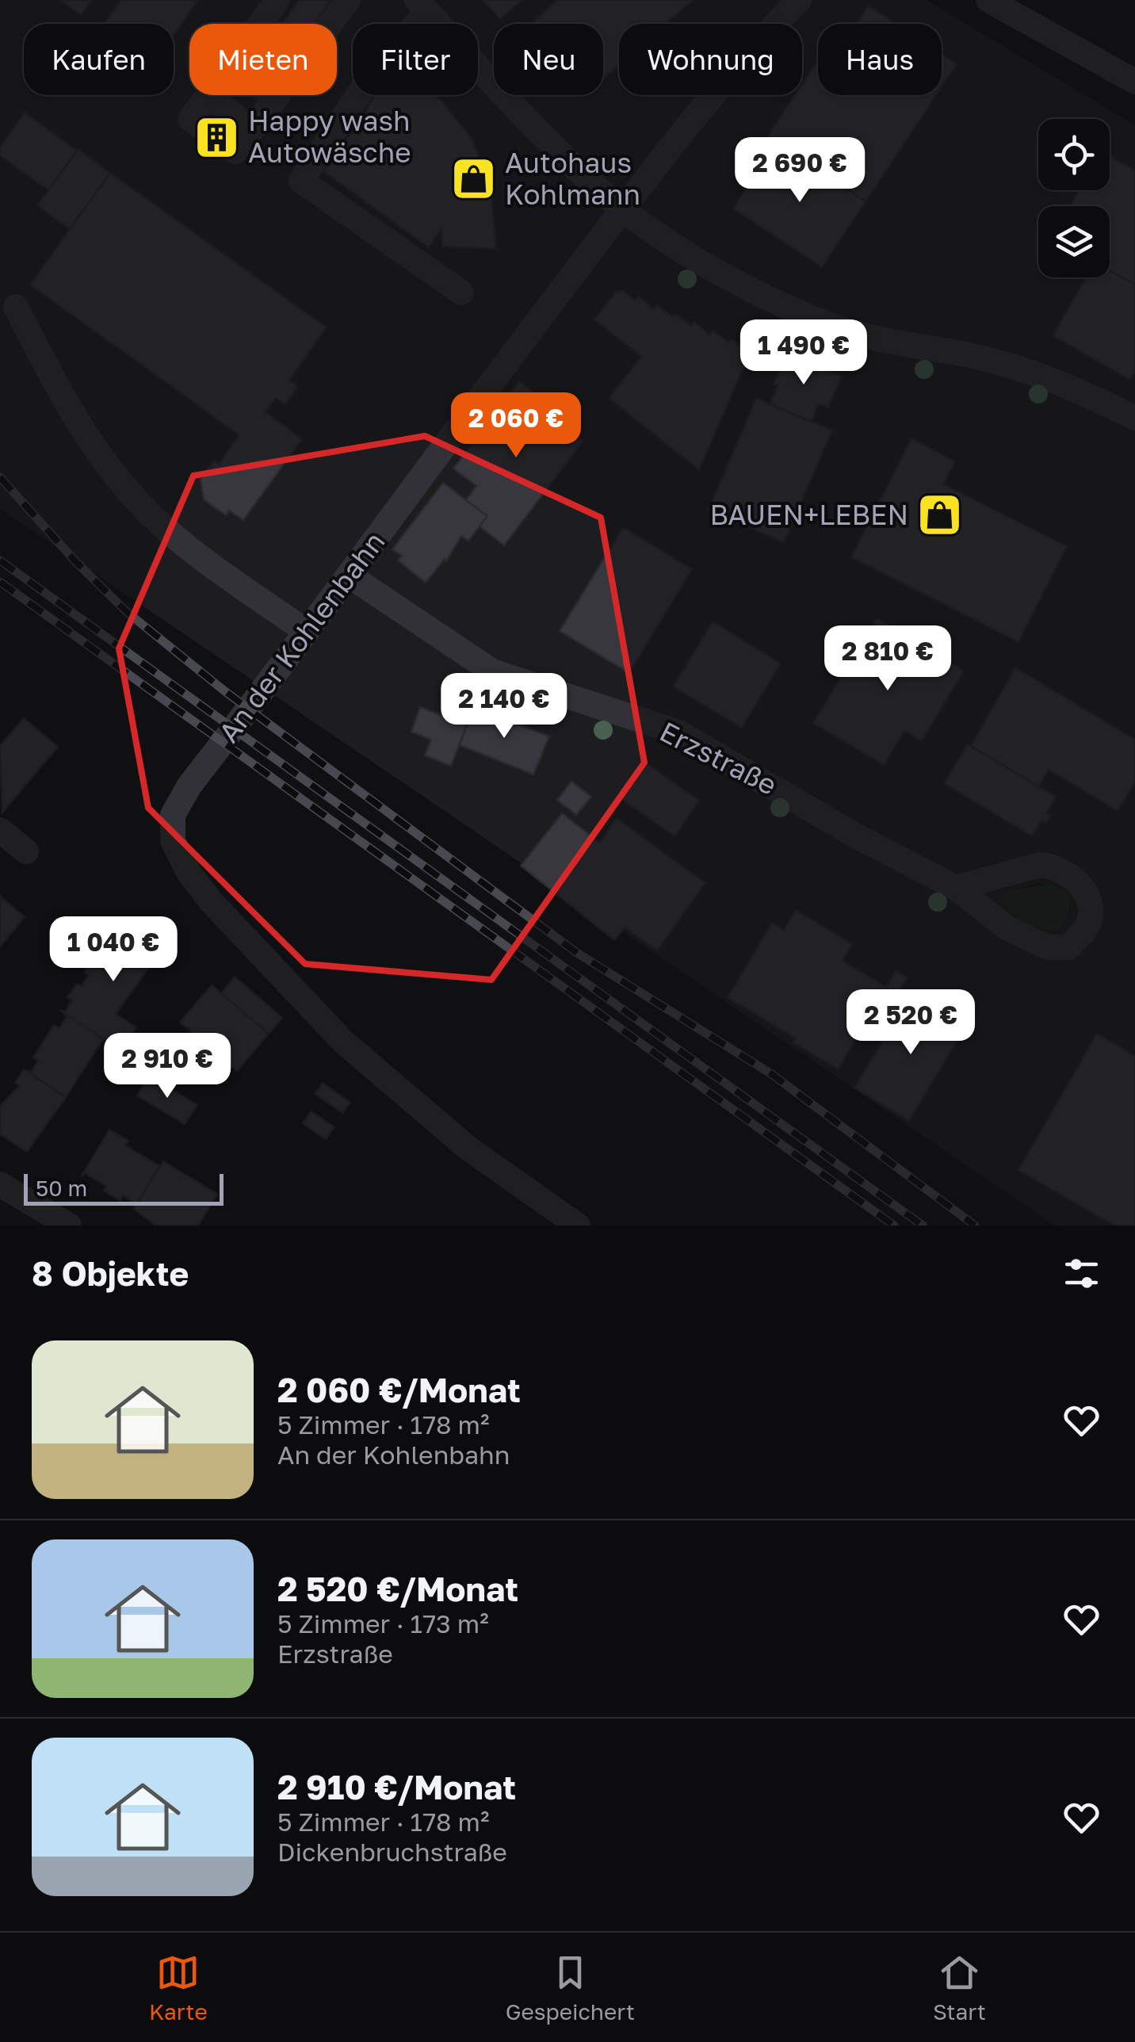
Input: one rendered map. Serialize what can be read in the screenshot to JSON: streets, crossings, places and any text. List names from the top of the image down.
{
  "streets": {
    "street": ["An der Kohlenbahn", "Erzstraße"]
  },
  "crossings": [
    ["An der Kohlenbahn", "Erzstraße"]
  ],
  "places": {
    "building": ["Happy wash Autowäsche"],
    "shop": ["Autohaus Kohlmann", "BAUEN+LEBEN"]
  },
  "scale_bar": "50 m",
  "page": {
    "chip": [
      "Kaufen",
      "Mieten",
      "Filter",
      "Neu",
      "Wohnung",
      "Haus"
    ],
    "price": [
      "2 690 €",
      "1 490 €",
      "2 060 €",
      "2 810 €",
      "2 140 €",
      "1 040 €",
      "2 520 €",
      "2 910 €"
    ],
    "scale": "50 m",
    "heading": "8 Objekte",
    "list": [
      {
        "name": "2 060 €/Monat",
        "note": "5 Zimmer · 178 m² · An der Kohlenbahn"
      },
      {
        "name": "2 520 €/Monat",
        "note": "5 Zimmer · 173 m² · Erzstraße"
      },
      {
        "name": "2 910 €/Monat",
        "note": "5 Zimmer · 178 m² · Dickenbruchstraße"
      }
    ],
    "tabs": ["Karte", "Gespeichert", "Start"]
  }
}
